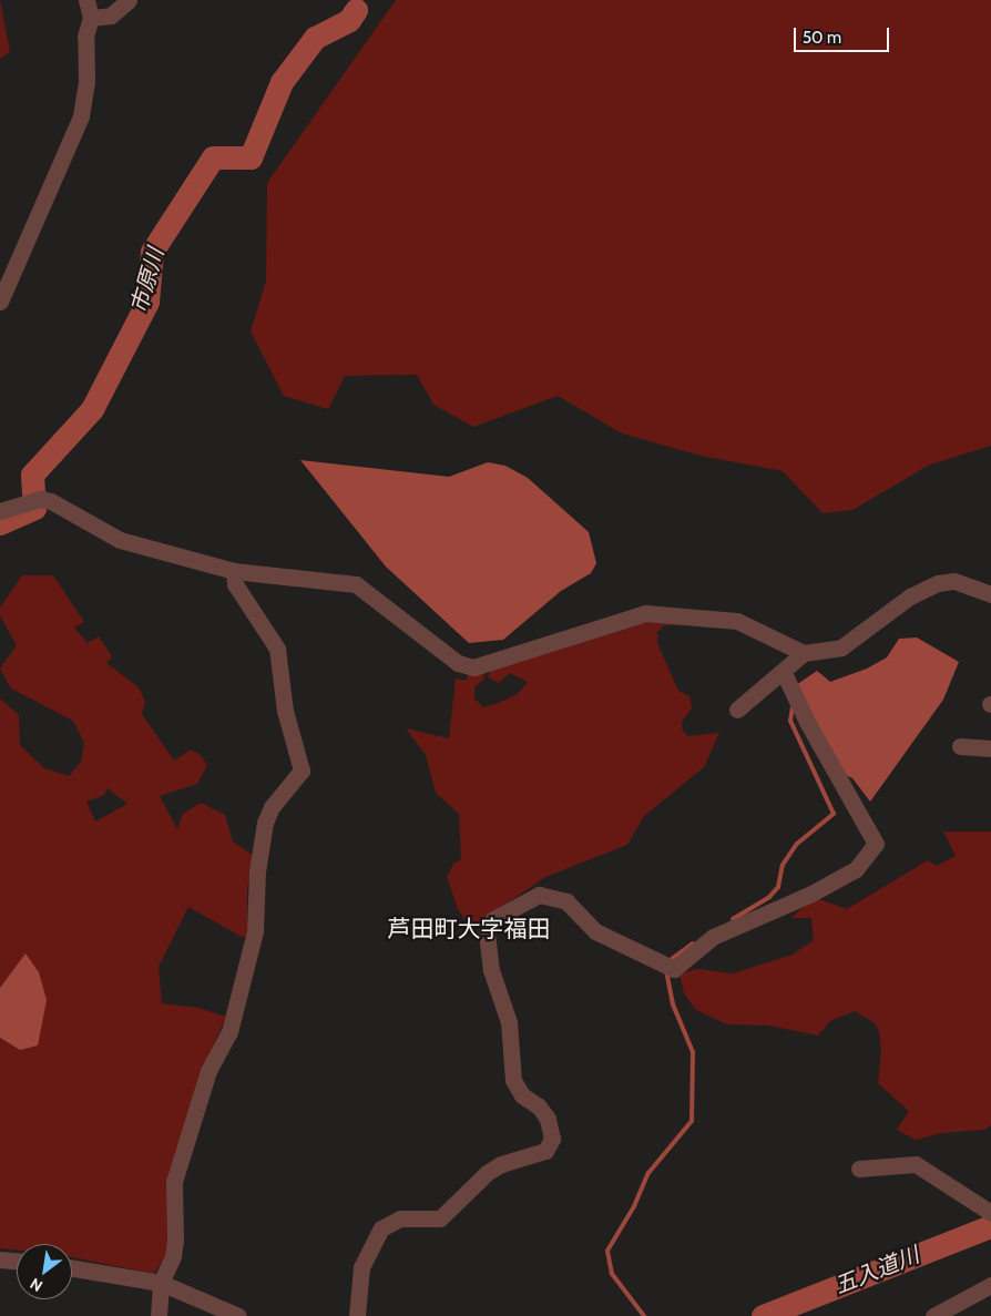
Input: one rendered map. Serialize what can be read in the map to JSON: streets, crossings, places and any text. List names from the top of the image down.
{
  "districts": ["芦田町大字福田"],
  "water": ["市原川", "五入道川"],
  "scale_bar": "50 m",
  "north": "bottom left"
}
